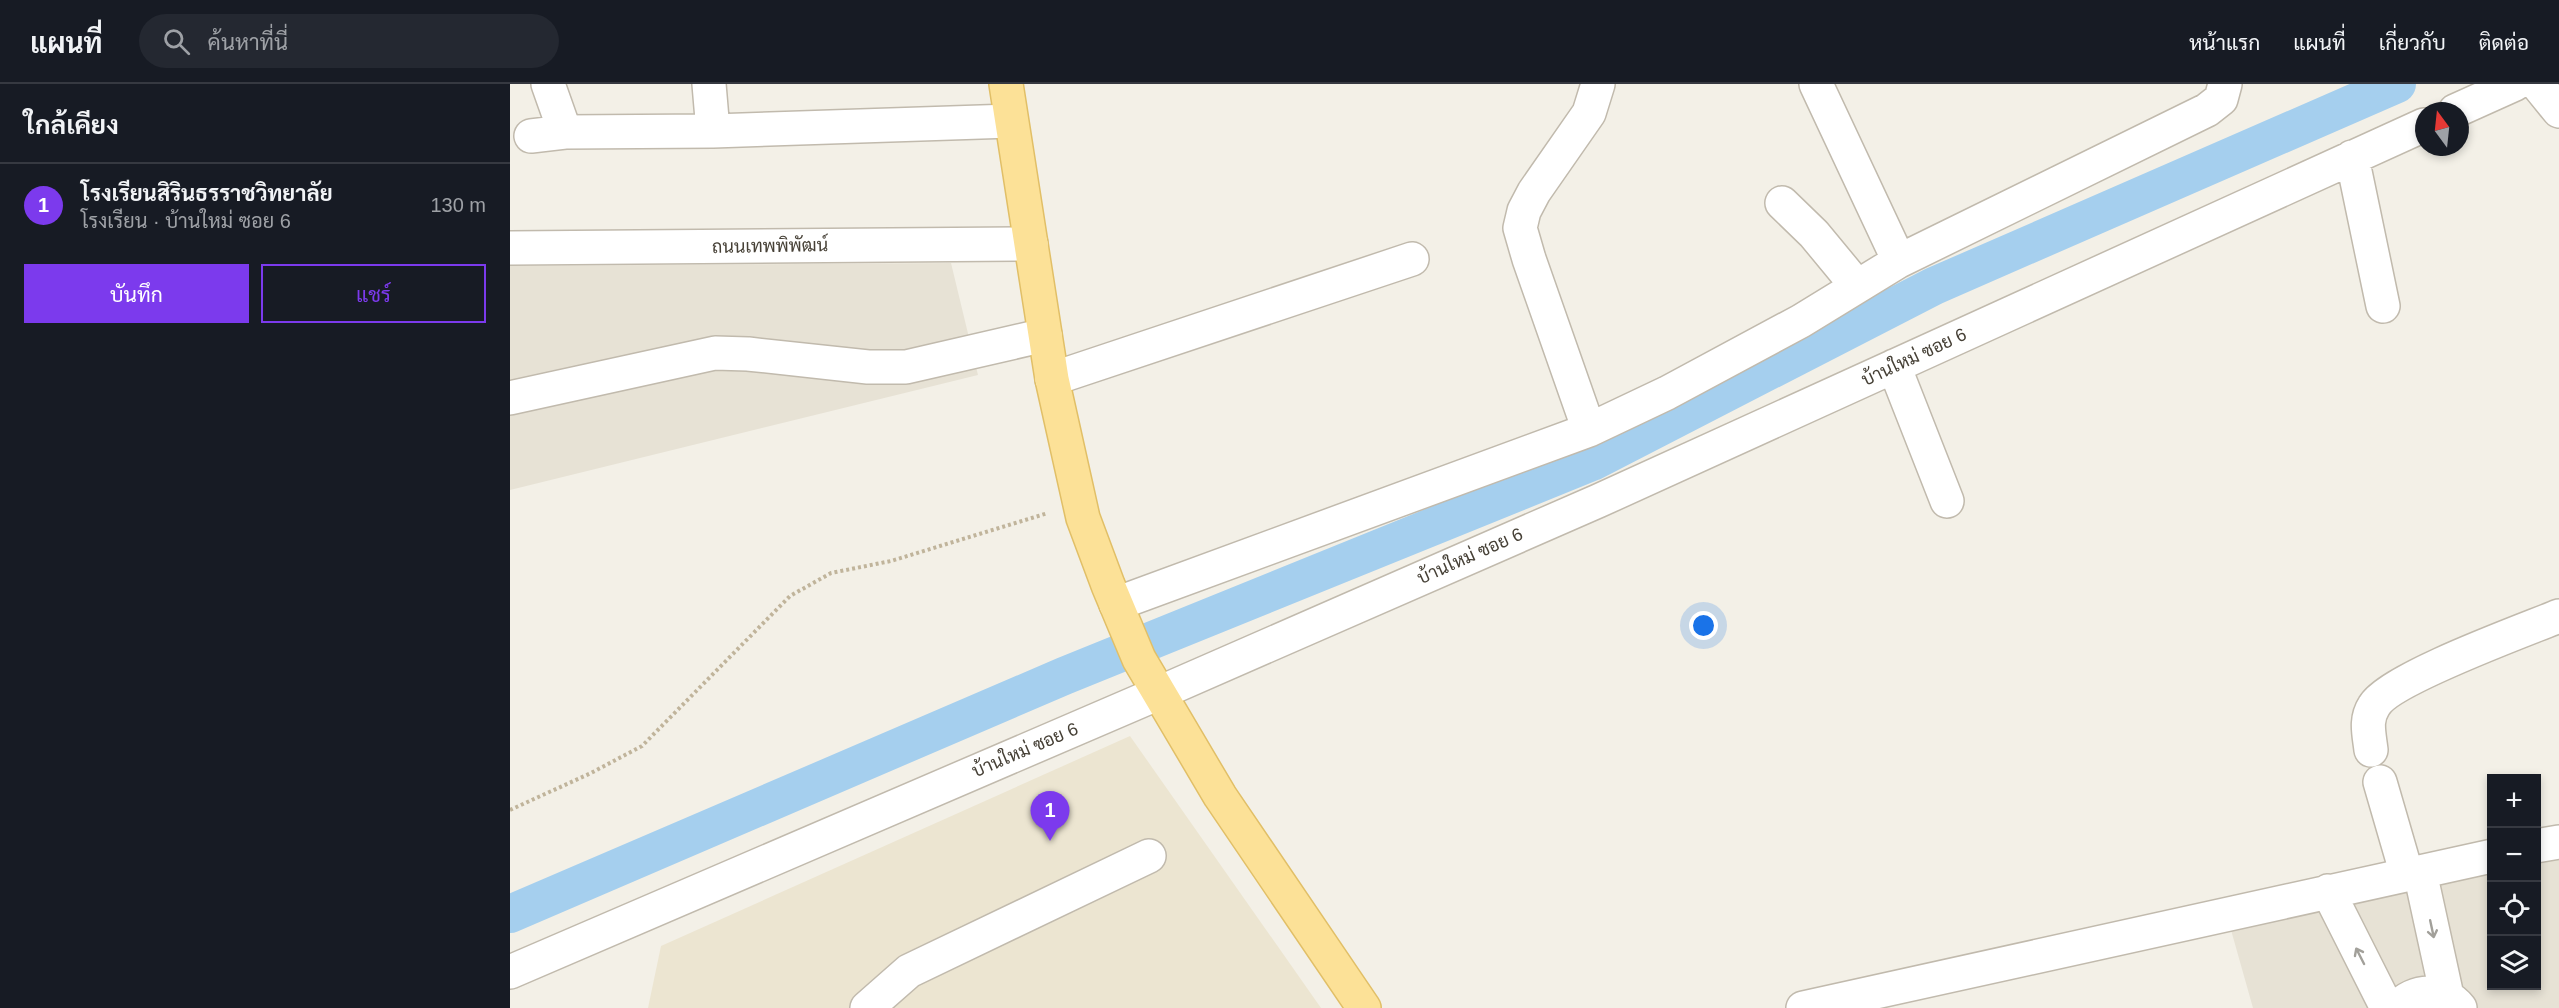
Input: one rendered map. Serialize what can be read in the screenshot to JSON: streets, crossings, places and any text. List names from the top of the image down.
{
  "streets": {
    "street": ["ถนนเทพพิพัฒน์", "บ้านใหม่ ซอย 6"]
  },
  "north": "top",
  "page": {
    "header": "แผนที่",
    "search": "ค้นหาที่นี่",
    "nav": [
      "หน้าแรก",
      "แผนที่",
      "เกี่ยวกับ",
      "ติดต่อ"
    ],
    "heading": "ใกล้เคียง",
    "list": [
      {
        "mark": "1",
        "name": "โรงเรียนสิรินธรราชวิทยาลัย",
        "note": "โรงเรียน · บ้านใหม่ ซอย 6",
        "value": "130 m"
      }
    ],
    "buttons": ["บันทึก", "แชร์"],
    "map_buttons": ["+", "−"],
    "pins": "1"
  }
}
